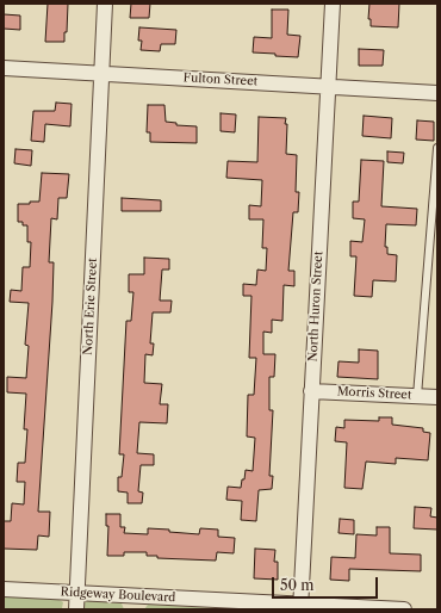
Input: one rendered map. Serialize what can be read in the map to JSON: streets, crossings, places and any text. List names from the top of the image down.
{
  "streets": {
    "street": [
      "Fulton Street",
      "North Erie Street",
      "North Huron Street",
      "Morris Street",
      "Ridgeway Boulevard"
    ]
  },
  "crossings": [
    ["Fulton Street", "North Erie Street"],
    ["Fulton Street", "North Huron Street"],
    ["North Erie Street", "Ridgeway Boulevard"],
    ["North Huron Street", "Morris Street"],
    ["North Huron Street", "Ridgeway Boulevard"]
  ],
  "scale_bar": "50 m"
}
